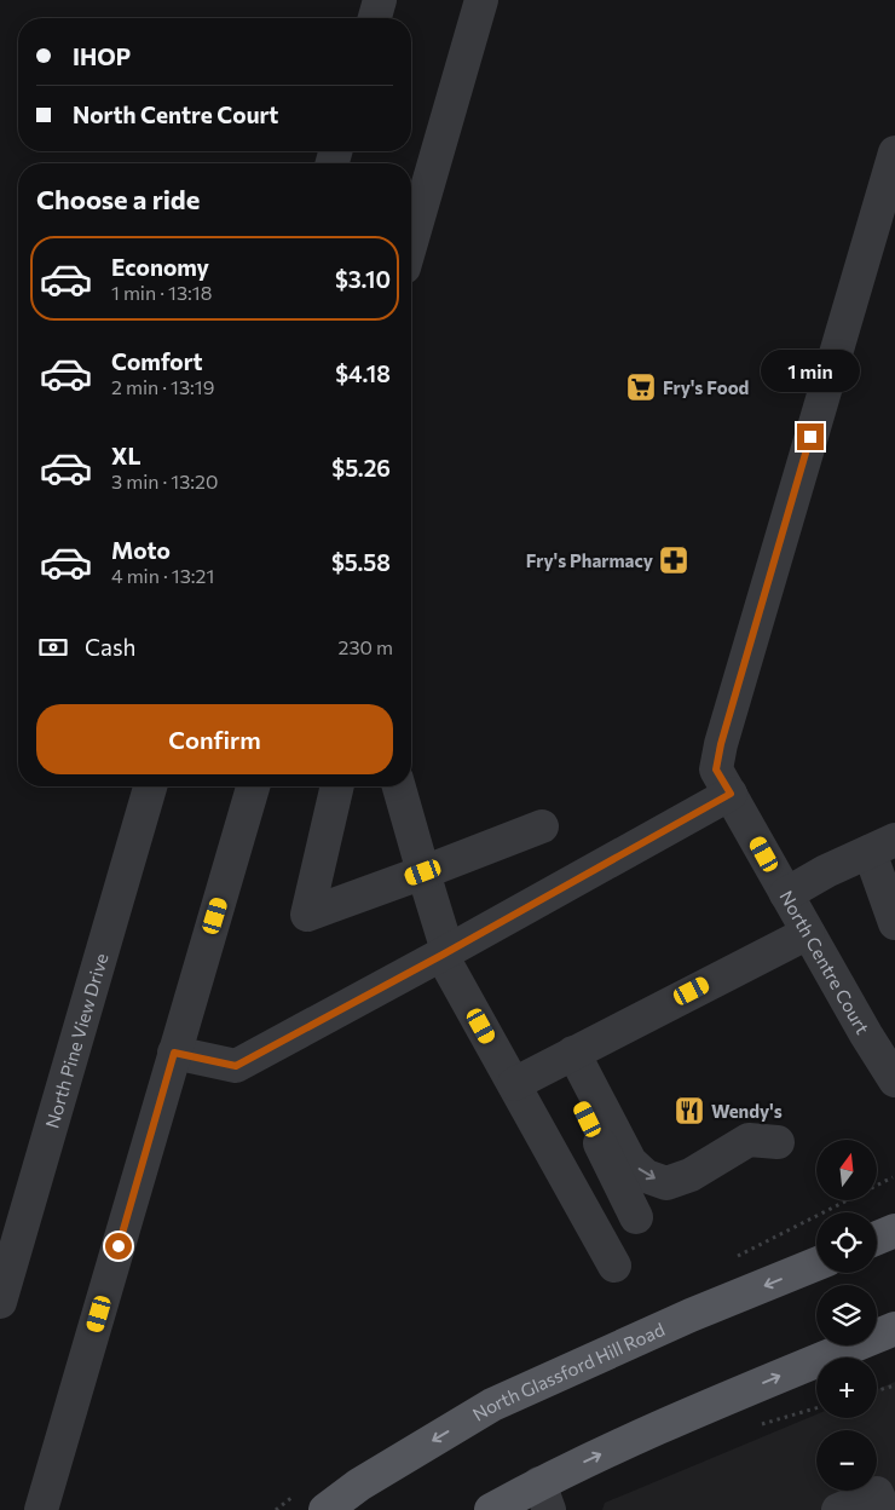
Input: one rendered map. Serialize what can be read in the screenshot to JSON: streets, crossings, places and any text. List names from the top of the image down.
{
  "streets": {
    "main road": ["North Glassford Hill Road"],
    "street": ["North Centre Court", "North Pine View Drive"]
  },
  "places": {
    "supermarket": ["Fry's Food"],
    "pharmacy": ["Fry's Pharmacy"],
    "restaurant": ["Wendy's"]
  },
  "north": "top",
  "page": {
    "banner": ["IHOP", "North Centre Court"],
    "heading": "Choose a ride",
    "list": [
      {
        "name": "Economy",
        "note": "1 min · 13:18",
        "value": "$3.10"
      },
      {
        "name": "Comfort",
        "note": "2 min · 13:19",
        "value": "$4.18"
      },
      {
        "name": "XL",
        "note": "3 min · 13:20",
        "value": "$5.26"
      },
      {
        "name": "Moto",
        "note": "4 min · 13:21",
        "value": "$5.58"
      }
    ],
    "bubble": "1 min",
    "pay": ["Cash", "230 m"],
    "buttons": "Confirm",
    "map_buttons": ["+", "−"]
  }
}
